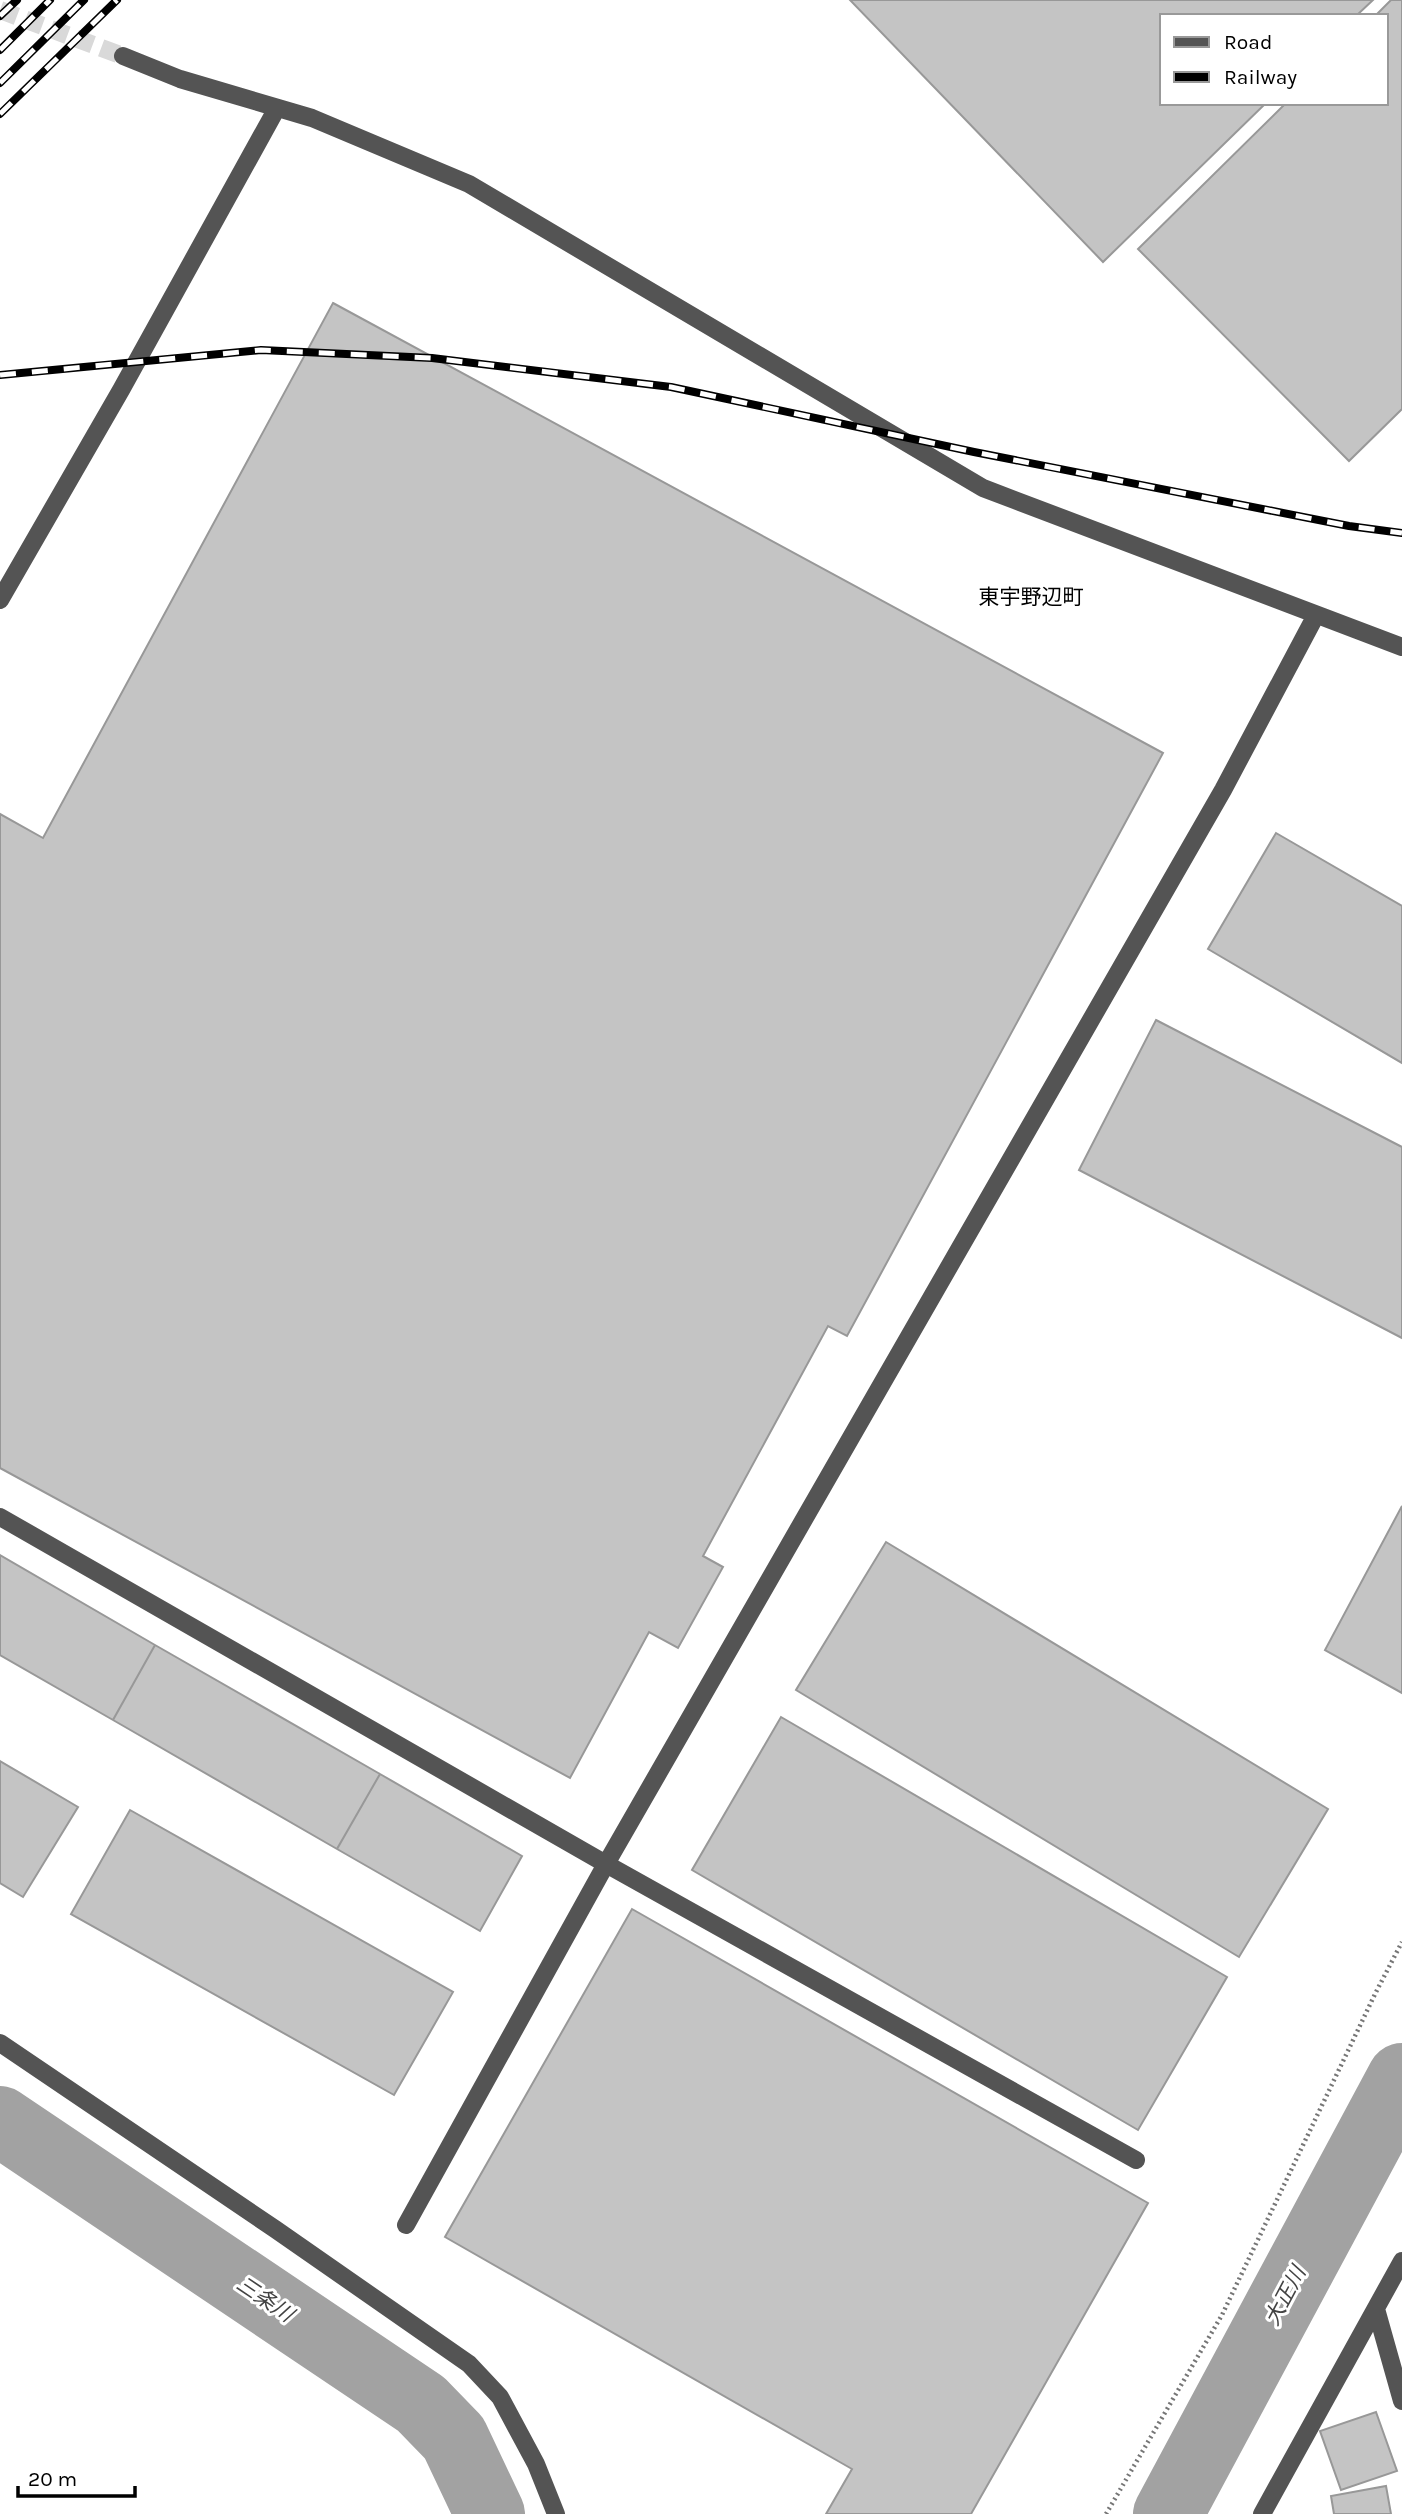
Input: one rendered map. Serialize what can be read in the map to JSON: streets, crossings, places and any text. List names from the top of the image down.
{
  "districts": ["東宇野辺町"],
  "water": ["大正川", "三条川"],
  "legend": ["Road", "Railway"],
  "scale_bar": "20 m"
}
